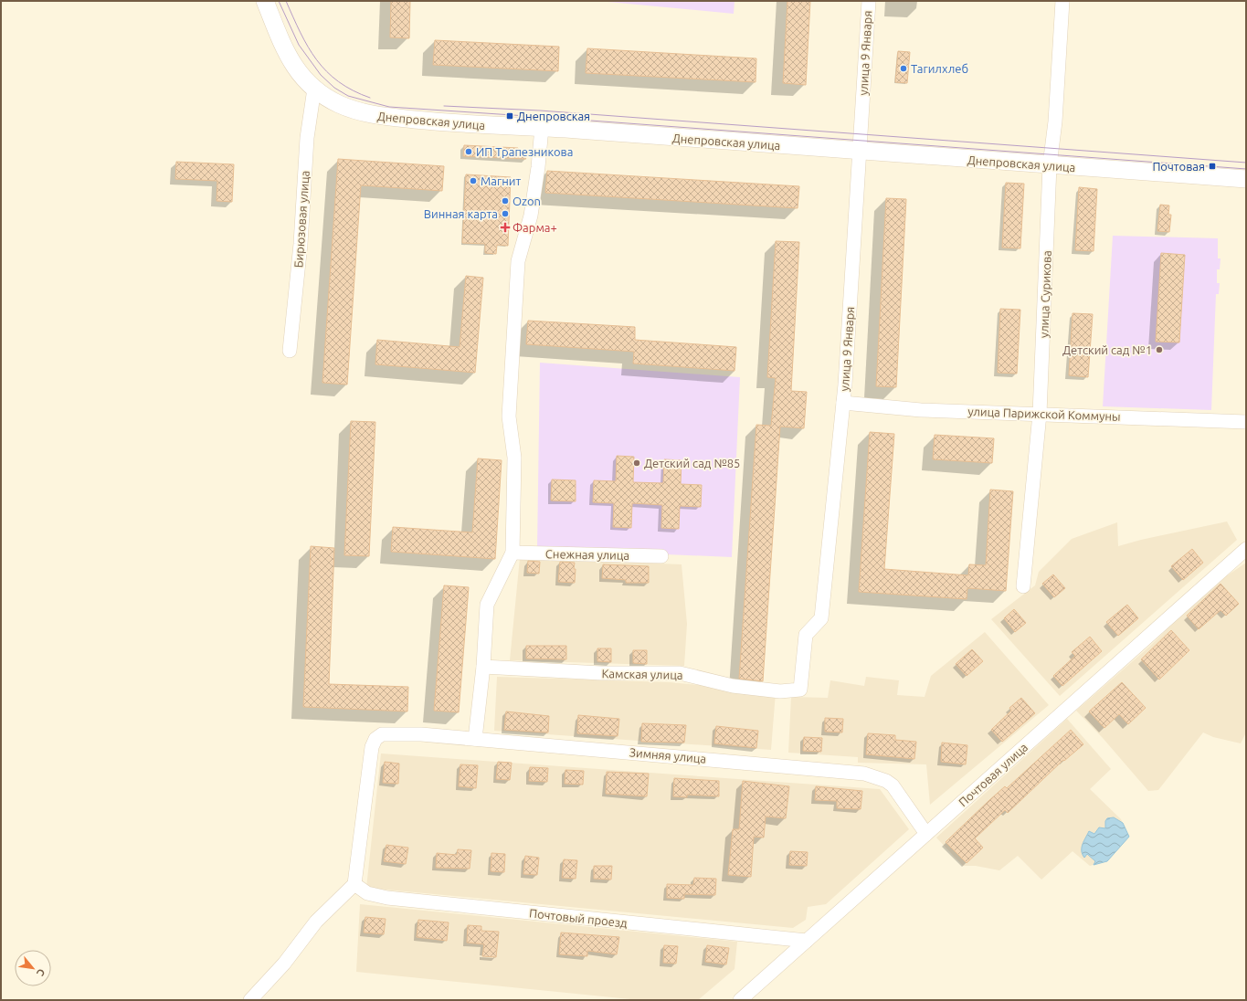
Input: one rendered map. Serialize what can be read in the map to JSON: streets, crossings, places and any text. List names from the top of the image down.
{
  "streets": {
    "street": [
      "улица 9 Января",
      "Днепровская улица",
      "Бирюзовая улица",
      "улица Сурикова",
      "улица Парижской Коммуны",
      "Снежная улица",
      "Камская улица",
      "Зимняя улица",
      "Почтовая улица",
      "Почтовый проезд"
    ]
  },
  "crossings": [
    ["улица 9 Января", "Днепровская улица"],
    ["улица 9 Января", "улица Парижской Коммуны"],
    ["улица 9 Января", "Камская улица"],
    ["Днепровская улица", "Бирюзовая улица"],
    ["Днепровская улица", "улица Сурикова"],
    ["улица Сурикова", "улица Парижской Коммуны"],
    ["Зимняя улица", "Почтовая улица"],
    ["Зимняя улица", "Почтовый проезд"],
    ["Почтовая улица", "Почтовый проезд"]
  ],
  "places": {
    "other": [
      "Тагилхлеб",
      "ИП Трапезникова",
      "Магнит",
      "Ozon",
      "Винная карта",
      "Детский сад №1",
      "Детский сад №85"
    ],
    "transit": ["Днепровская", "Почтовая"],
    "health": ["Фарма+"]
  },
  "north": "bottom right"
}
